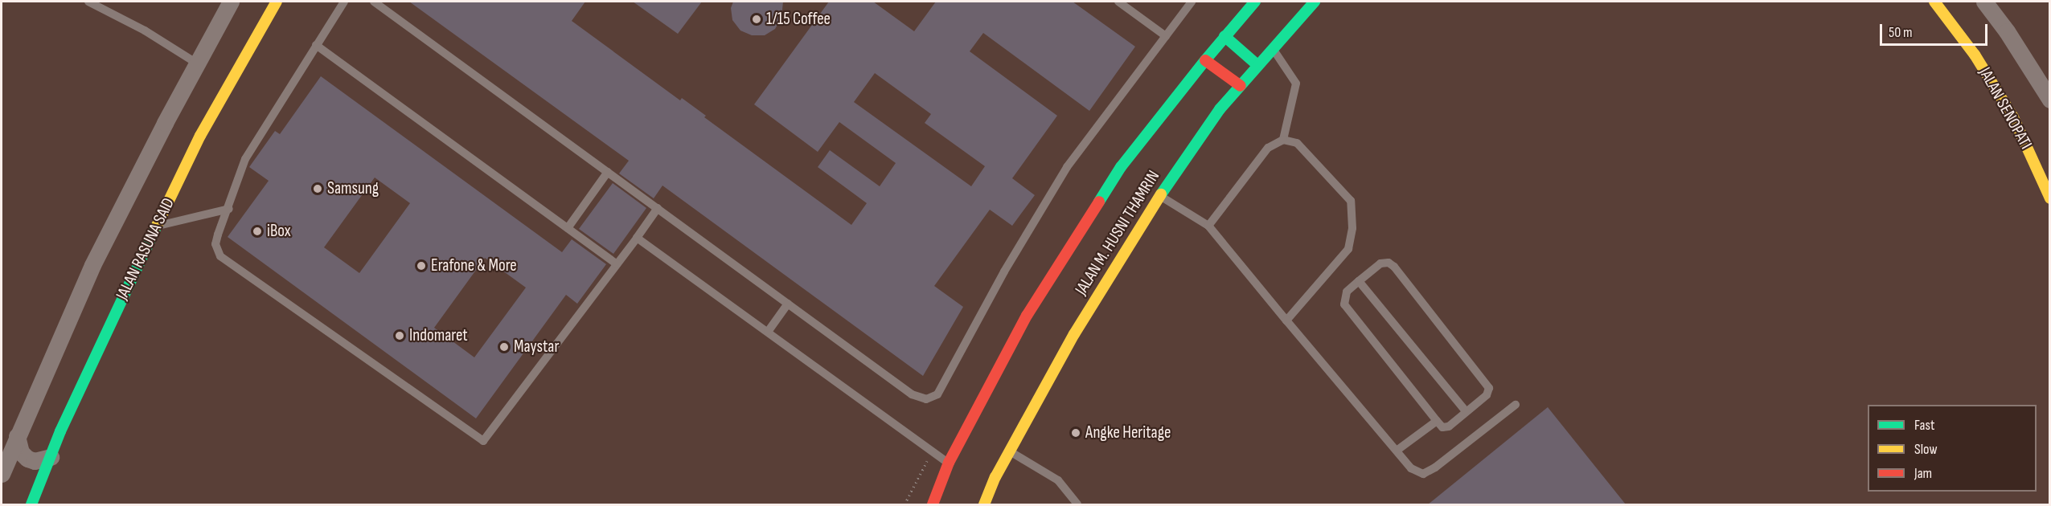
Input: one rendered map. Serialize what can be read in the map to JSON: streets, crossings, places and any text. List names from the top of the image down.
{
  "streets": {
    "main road": ["JALAN SENOPATI", "JALAN M. HUSNI THAMRIN", "JALAN RASUNA SAID"]
  },
  "places": [
    "1/15 Coffee",
    "Samsung",
    "iBox",
    "Erafone & More",
    "Indomaret",
    "Maystar",
    "Angke Heritage"
  ],
  "legend": ["Fast", "Slow", "Jam"],
  "scale_bar": "50 m"
}
